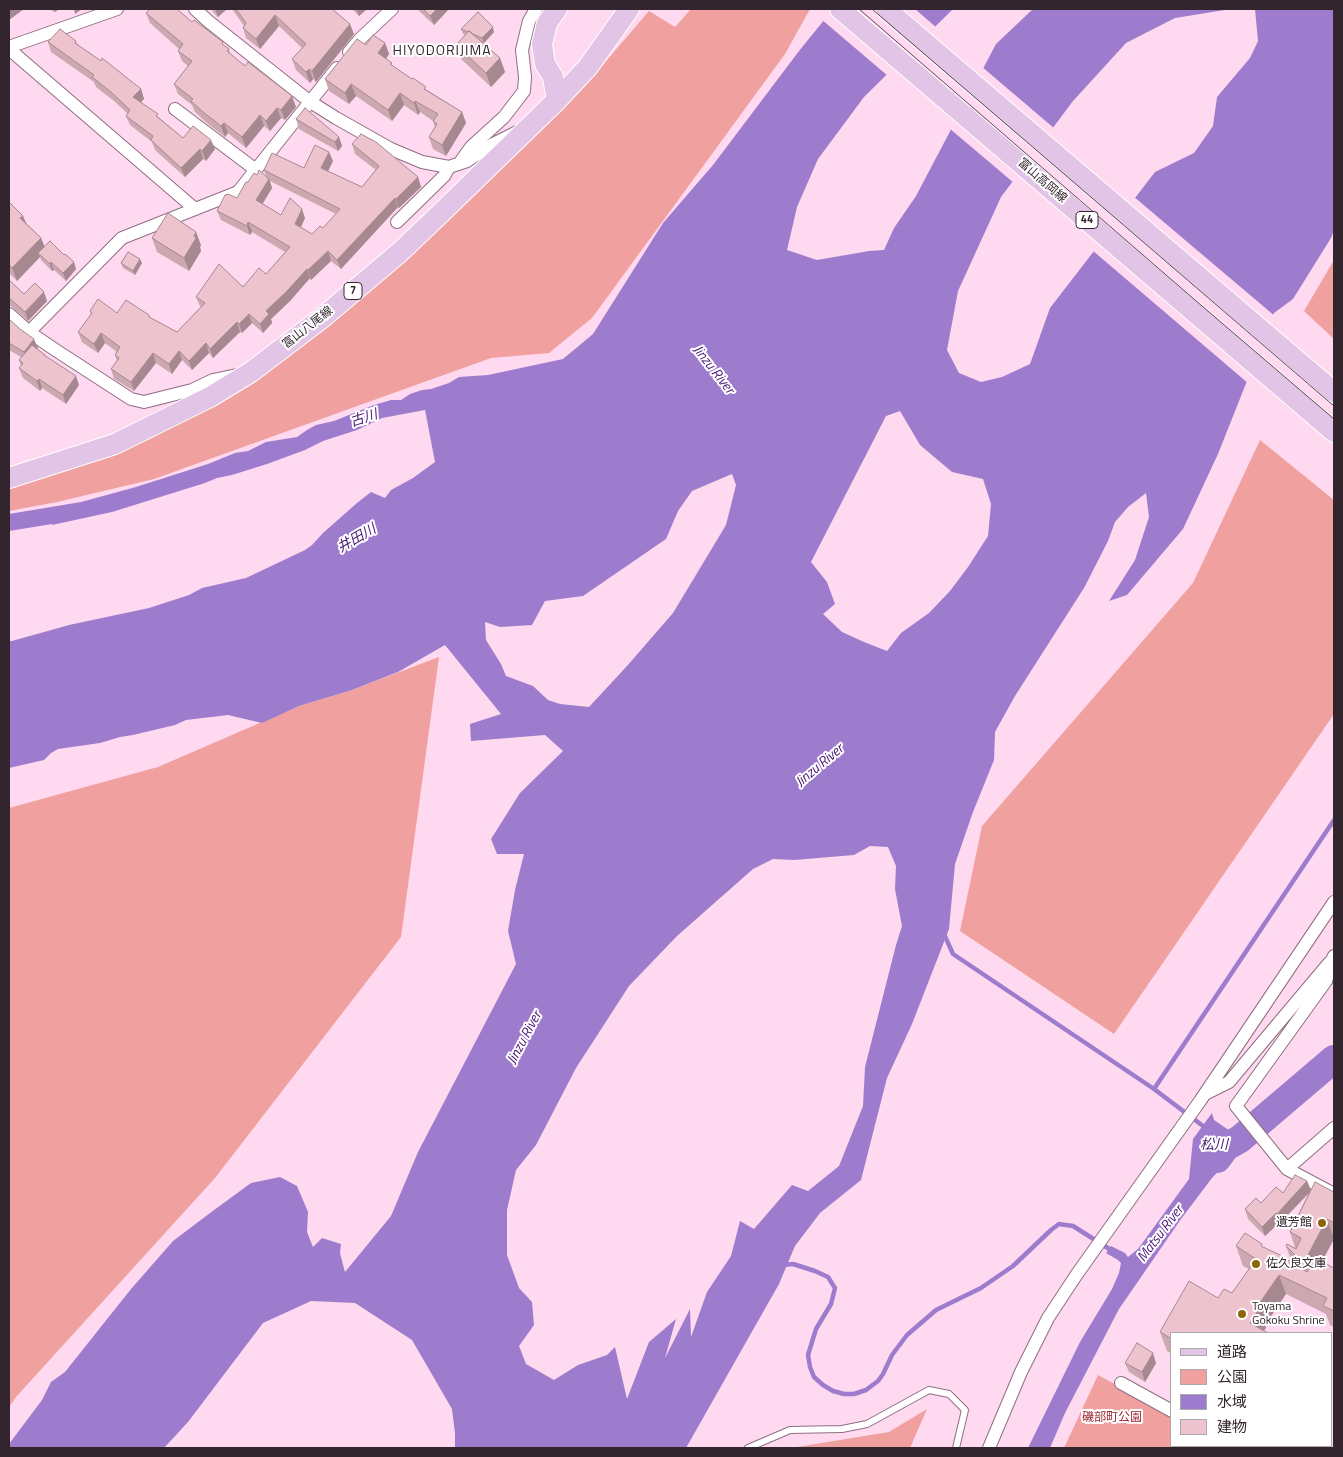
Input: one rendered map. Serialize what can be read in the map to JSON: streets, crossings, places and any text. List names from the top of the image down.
{
  "streets": {
    "main road": [
      "富山高岡線",
      "44",
      "7",
      "富山八尾線"
    ]
  },
  "districts": ["HIYODORIJIMA"],
  "water": [
    "Jinzu River",
    "古川",
    "井田川",
    "松川",
    "Matsu River"
  ],
  "parks": ["磯部町公園"],
  "places": ["遺芳館", "佐久良文庫", "Toyama Gokoku Shrine"],
  "legend": [
    "道路",
    "公園",
    "水域",
    "建物"
  ]
}
